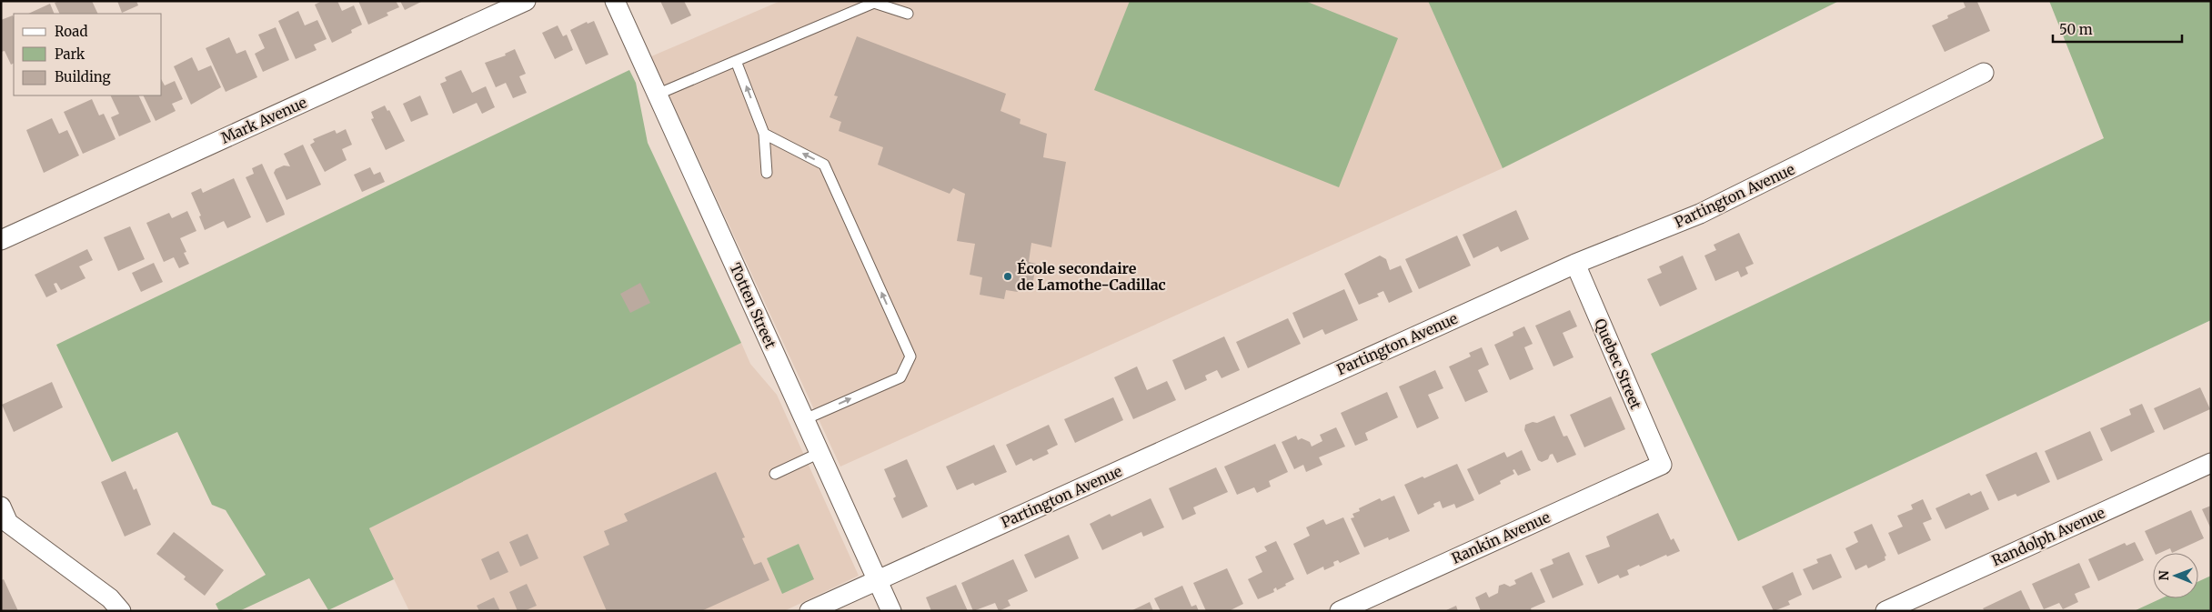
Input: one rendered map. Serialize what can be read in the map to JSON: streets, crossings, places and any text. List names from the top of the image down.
{
  "streets": {
    "street": [
      "Mark Avenue",
      "Partington Avenue",
      "Totten Street",
      "Quebec Street",
      "Randolph Avenue",
      "Rankin Avenue"
    ]
  },
  "crossings": [
    ["Partington Avenue", "Totten Street"],
    ["Partington Avenue", "Quebec Street"],
    ["Quebec Street", "Rankin Avenue"]
  ],
  "places": ["École secondaire de Lamothe-Cadillac"],
  "legend": ["Road", "Park", "Building"],
  "scale_bar": "50 m",
  "north": "left"
}
